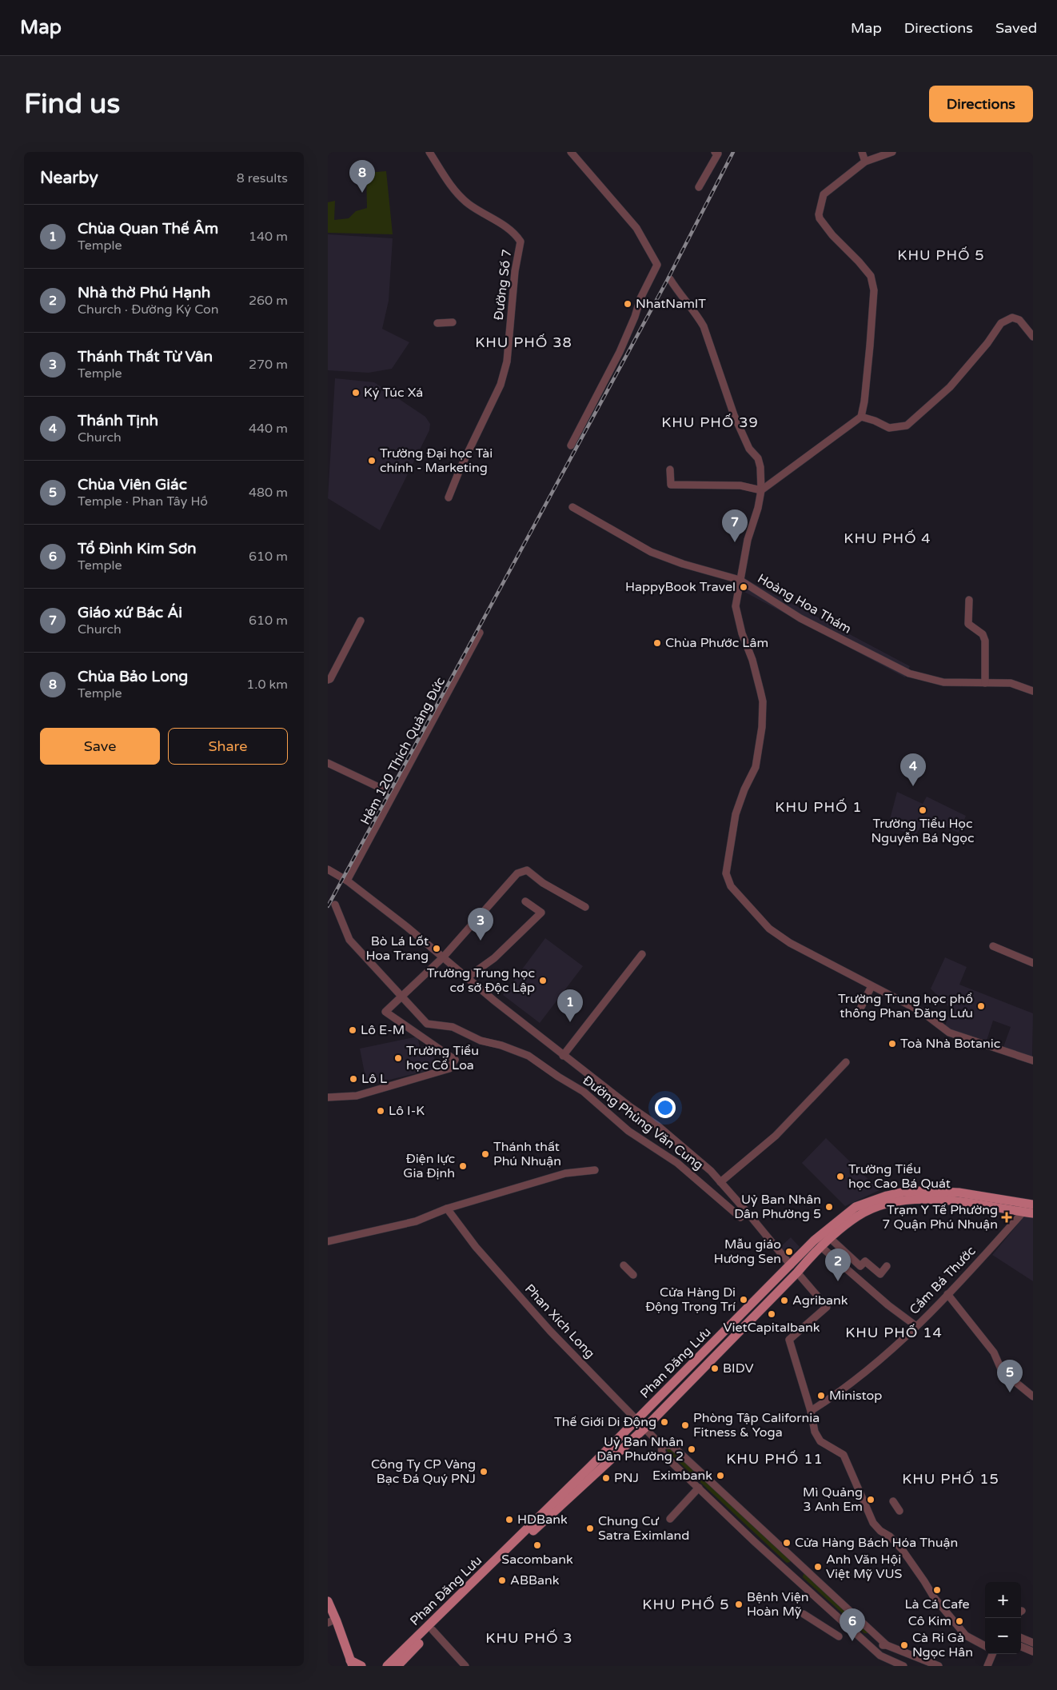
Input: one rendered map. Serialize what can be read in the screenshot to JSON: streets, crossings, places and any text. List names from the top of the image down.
{
  "streets": {
    "main road": ["Phan Đăng Lưu"],
    "street": [
      "Đường Số 7",
      "Hoàng Hoa Thám",
      "Hẻm 120 Thích Quảng Đức",
      "Đường Phùng Văn Cung",
      "Cầm Bá Thước",
      "Phan Xích Long"
    ]
  },
  "crossings": [
    ["Cầm Bá Thước", "Phan Đăng Lưu"],
    ["Phan Xích Long", "Phan Đăng Lưu"]
  ],
  "districts": [
    "KHU PHỐ 5",
    "KHU PHỐ 38",
    "KHU PHỐ 39",
    "KHU PHỐ 4",
    "KHU PHỐ 1",
    "KHU PHỐ 14",
    "KHU PHỐ 11",
    "KHU PHỐ 15",
    "KHU PHỐ 5",
    "KHU PHỐ 3"
  ],
  "places": {
    "other": [
      "NhatNamIT",
      "Ký Túc Xá",
      "Trường Đại học Tài chính - Marketing",
      "HappyBook Travel",
      "Chùa Phước Lâm",
      "Trường Tiểu Học Nguyễn Bá Ngọc",
      "Bò Lá Lốt Hoa Trang",
      "Trường Trung học cơ sở Độc Lập",
      "Trường Trung học phổ thông Phan Đăng Lưu",
      "Lô E-M",
      "Toà Nhà Botanic",
      "Trường Tiểu học Cổ Loa",
      "Lô L",
      "Lô I-K",
      "Thánh thất Phú Nhuận",
      "Điện lực Gia Định",
      "Trường Tiểu học Cao Bá Quát",
      "Uỷ Ban Nhân Dân Phường 5",
      "Mẫu giáo Hương Sen",
      "Cửa Hàng Di Động Trọng Trí",
      "Agribank",
      "VietCapitalbank",
      "BIDV",
      "Ministop",
      "Thế Giới Di Động",
      "Phòng Tập California Fitness & Yoga",
      "Uỷ Ban Nhân Dân Phường 2",
      "Công Ty CP Vàng Bạc Đá Quý PNJ",
      "Eximbank",
      "PNJ",
      "Mì Quảng 3 Anh Em",
      "HDBank",
      "Chung Cư Satra Eximland",
      "Cửa Hàng Bách Hóa Thuận",
      "Sacombank",
      "Anh Văn Hội Việt Mỹ VUS",
      "ABBank",
      "Là Cá Cafe",
      "Bệnh Viện Hoàn Mỹ",
      "Cô Kim",
      "Cà Ri Gà Ngọc Hân"
    ],
    "health": ["Trạm Y Tế Phường 7 Quận Phú Nhuận"]
  },
  "page": {
    "header": "Map",
    "nav": ["Map", "Directions", "Saved"],
    "buttons": [
      "Directions",
      ["Save", "Share"]
    ],
    "title": "Find us",
    "heading": ["Nearby", "8 results"],
    "pins": [
      "8",
      "7",
      "4",
      "3",
      "1",
      "2",
      "5",
      "6"
    ],
    "list": [
      {
        "mark": "1",
        "name": "Chùa Quan Thế Âm",
        "note": "Temple",
        "value": "140 m"
      },
      {
        "mark": "2",
        "name": "Nhà thờ Phú Hạnh",
        "note": "Church · Đường Ký Con",
        "value": "260 m"
      },
      {
        "mark": "3",
        "name": "Thánh Thất Từ Vân",
        "note": "Temple",
        "value": "270 m"
      },
      {
        "mark": "4",
        "name": "Thánh Tịnh",
        "note": "Church",
        "value": "440 m"
      },
      {
        "mark": "5",
        "name": "Chùa Viên Giác",
        "note": "Temple · Phan Tây Hồ",
        "value": "480 m"
      },
      {
        "mark": "6",
        "name": "Tổ Đình Kim Sơn",
        "note": "Temple",
        "value": "610 m"
      },
      {
        "mark": "7",
        "name": "Giáo xứ Bác Ái",
        "note": "Church",
        "value": "610 m"
      },
      {
        "mark": "8",
        "name": "Chùa Bảo Long",
        "note": "Temple",
        "value": "1.0 km"
      }
    ],
    "map_buttons": ["+", "−"]
  }
}
